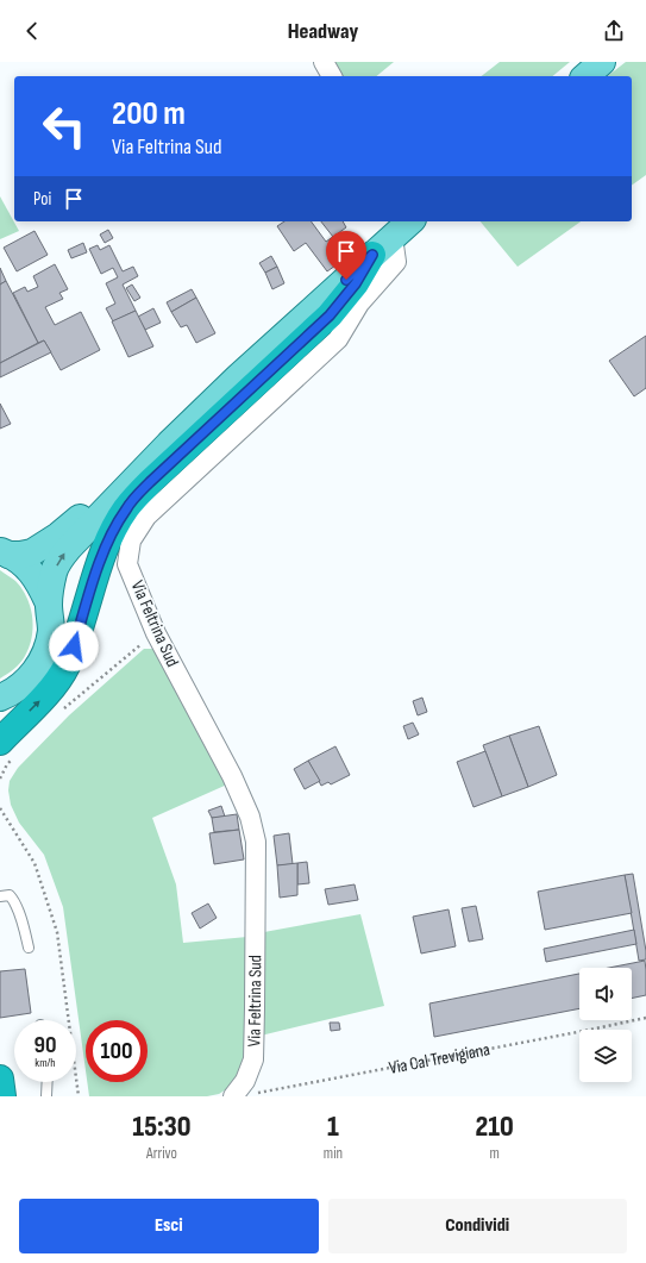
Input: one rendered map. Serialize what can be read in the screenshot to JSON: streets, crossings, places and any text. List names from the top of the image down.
{
  "streets": {
    "main road": ["Via Feltrina Sud"],
    "path": ["Via Cal Trevigiana"]
  },
  "crossings": [
    ["Via Feltrina Sud", "Via Cal Trevigiana"]
  ],
  "page": {
    "header": "Headway",
    "turn": ["200 m", "Via Feltrina Sud"],
    "then": "Poi",
    "speed": "90 km/h",
    "limit": "100",
    "eta": [
      "15:30",
      "Arrivo",
      "1",
      "min",
      "210",
      "m"
    ],
    "buttons": ["Esci", "Condividi"]
  }
}
